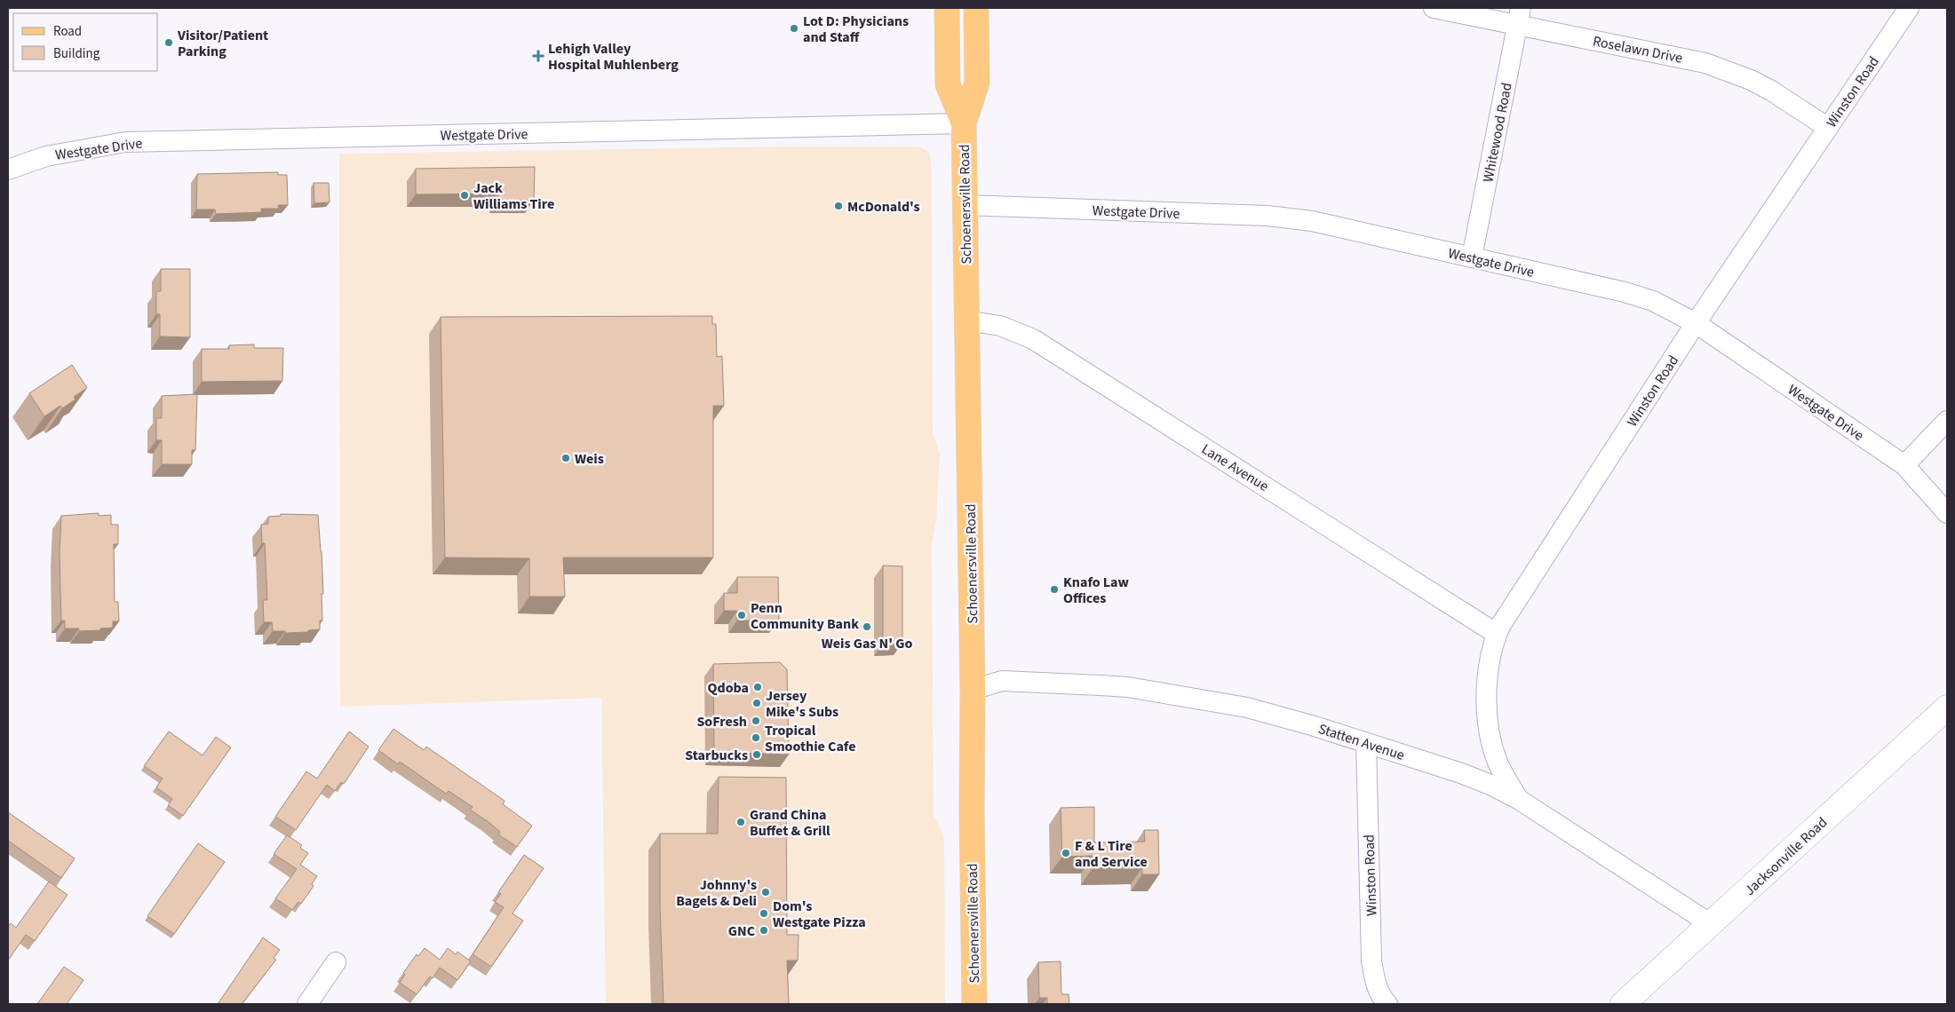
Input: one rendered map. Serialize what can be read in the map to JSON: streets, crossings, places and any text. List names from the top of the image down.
{
  "streets": {
    "main road": ["Schoenersville Road"],
    "street": [
      "Roselawn Drive",
      "Winston Road",
      "Whitewood Road",
      "Westgate Drive",
      "Lane Avenue",
      "Statten Avenue",
      "Jacksonville Road"
    ]
  },
  "crossings": [
    ["Roselawn Drive", "Winston Road"],
    ["Roselawn Drive", "Whitewood Road"],
    ["Winston Road", "Westgate Drive"],
    ["Winston Road", "Lane Avenue"],
    ["Winston Road", "Statten Avenue"],
    ["Whitewood Road", "Westgate Drive"],
    ["Westgate Drive", "Schoenersville Road"],
    ["Schoenersville Road", "Lane Avenue"],
    ["Schoenersville Road", "Statten Avenue"],
    ["Statten Avenue", "Jacksonville Road"]
  ],
  "places": {
    "other": [
      "Lot D: Physicians and Staff",
      "Visitor/Patient Parking",
      "Jack Williams Tire",
      "McDonald's",
      "Weis",
      "Knafo Law Offices",
      "Penn Community Bank",
      "Weis Gas N' Go",
      "Qdoba",
      "Jersey Mike's Subs",
      "SoFresh",
      "Tropical Smoothie Cafe",
      "Starbucks",
      "Grand China Buffet & Grill",
      "F & L Tire and Service",
      "Johnny's Bagels & Deli",
      "Dom's Westgate Pizza",
      "GNC"
    ],
    "health": ["Lehigh Valley Hospital Muhlenberg"]
  },
  "legend": ["Road", "Building"]
}
